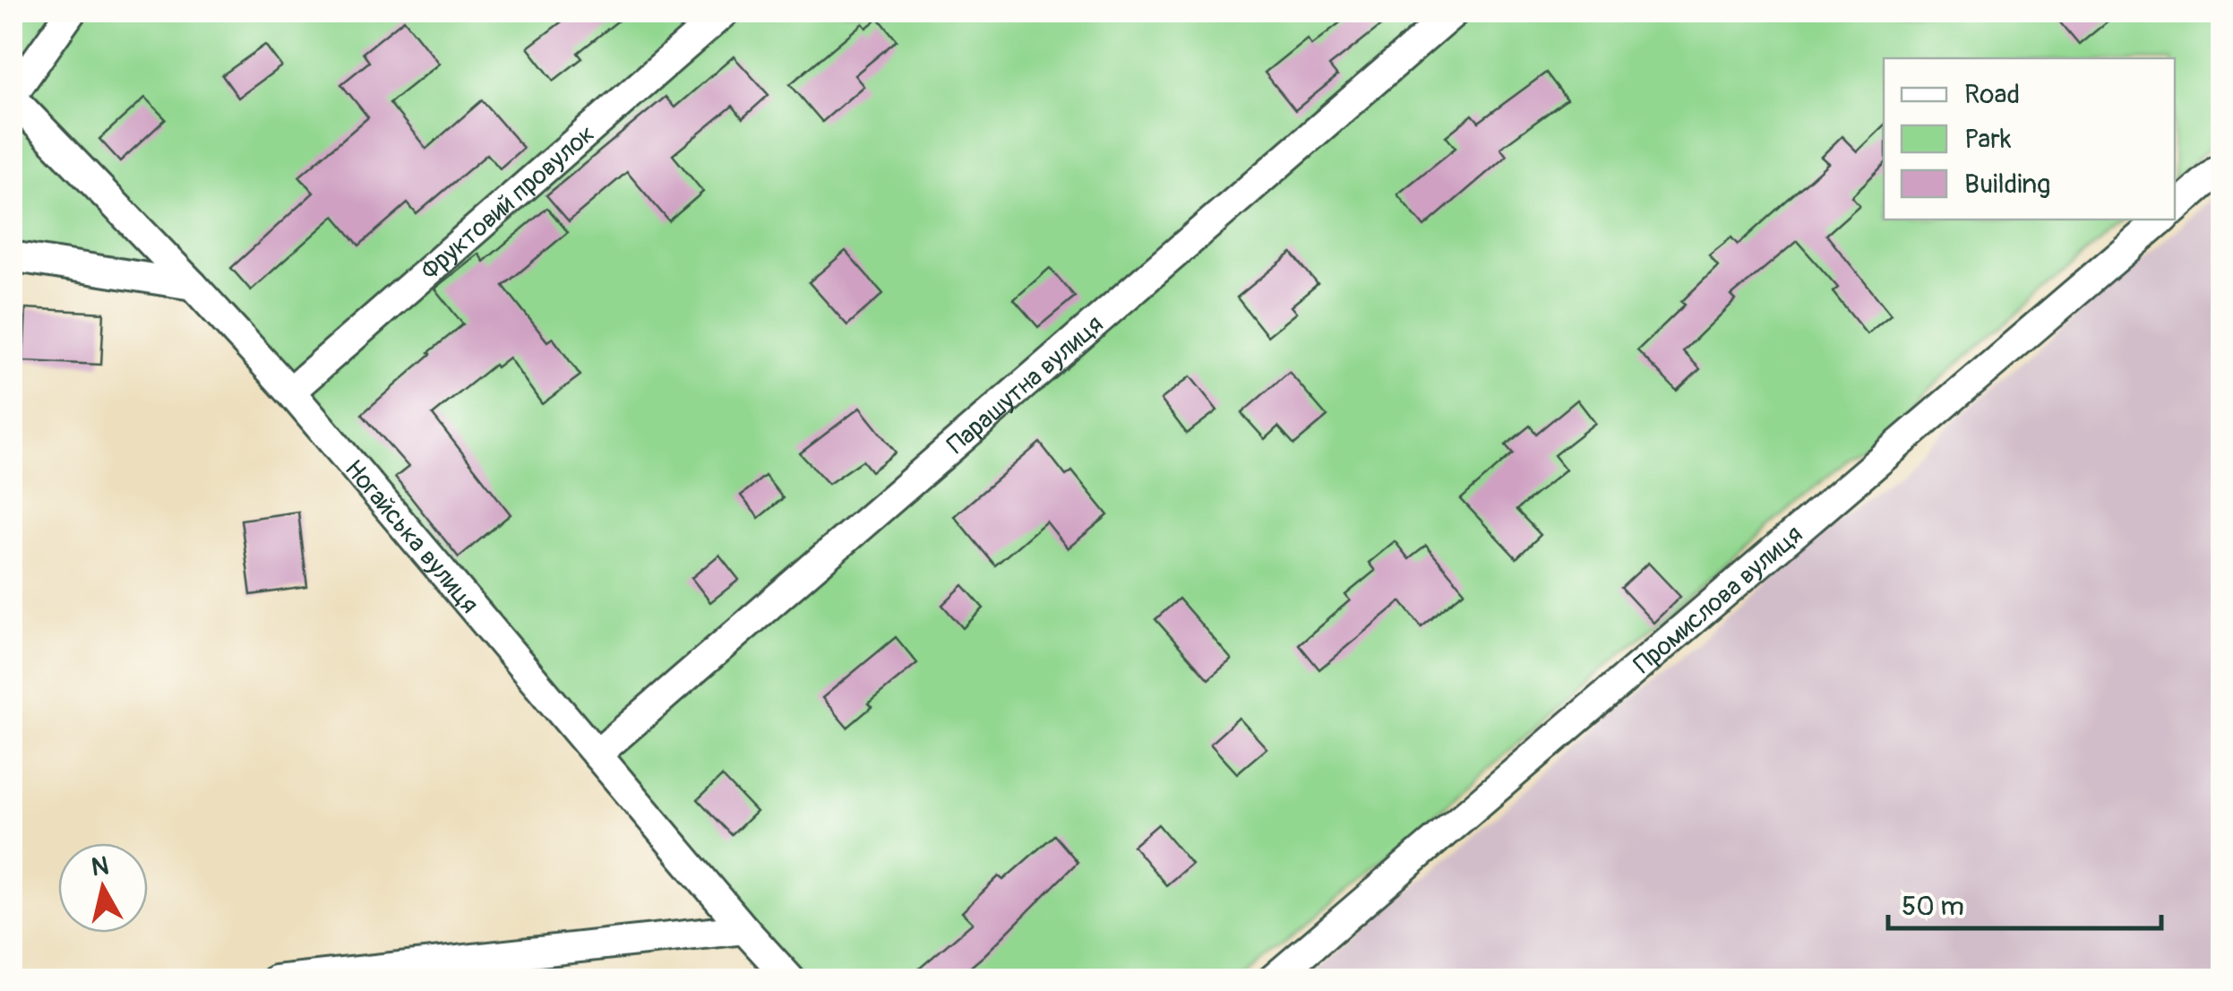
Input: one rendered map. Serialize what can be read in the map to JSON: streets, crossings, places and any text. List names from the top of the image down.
{
  "streets": {
    "street": [
      "Фруктовий провулок",
      "Парашутна вулиця",
      "Ногайська вулиця",
      "Промислова вулиця"
    ]
  },
  "crossings": [
    ["Фруктовий провулок", "Ногайська вулиця"],
    ["Парашутна вулиця", "Ногайська вулиця"]
  ],
  "legend": ["Road", "Park", "Building"],
  "scale_bar": "50 m",
  "north": "top"
}
